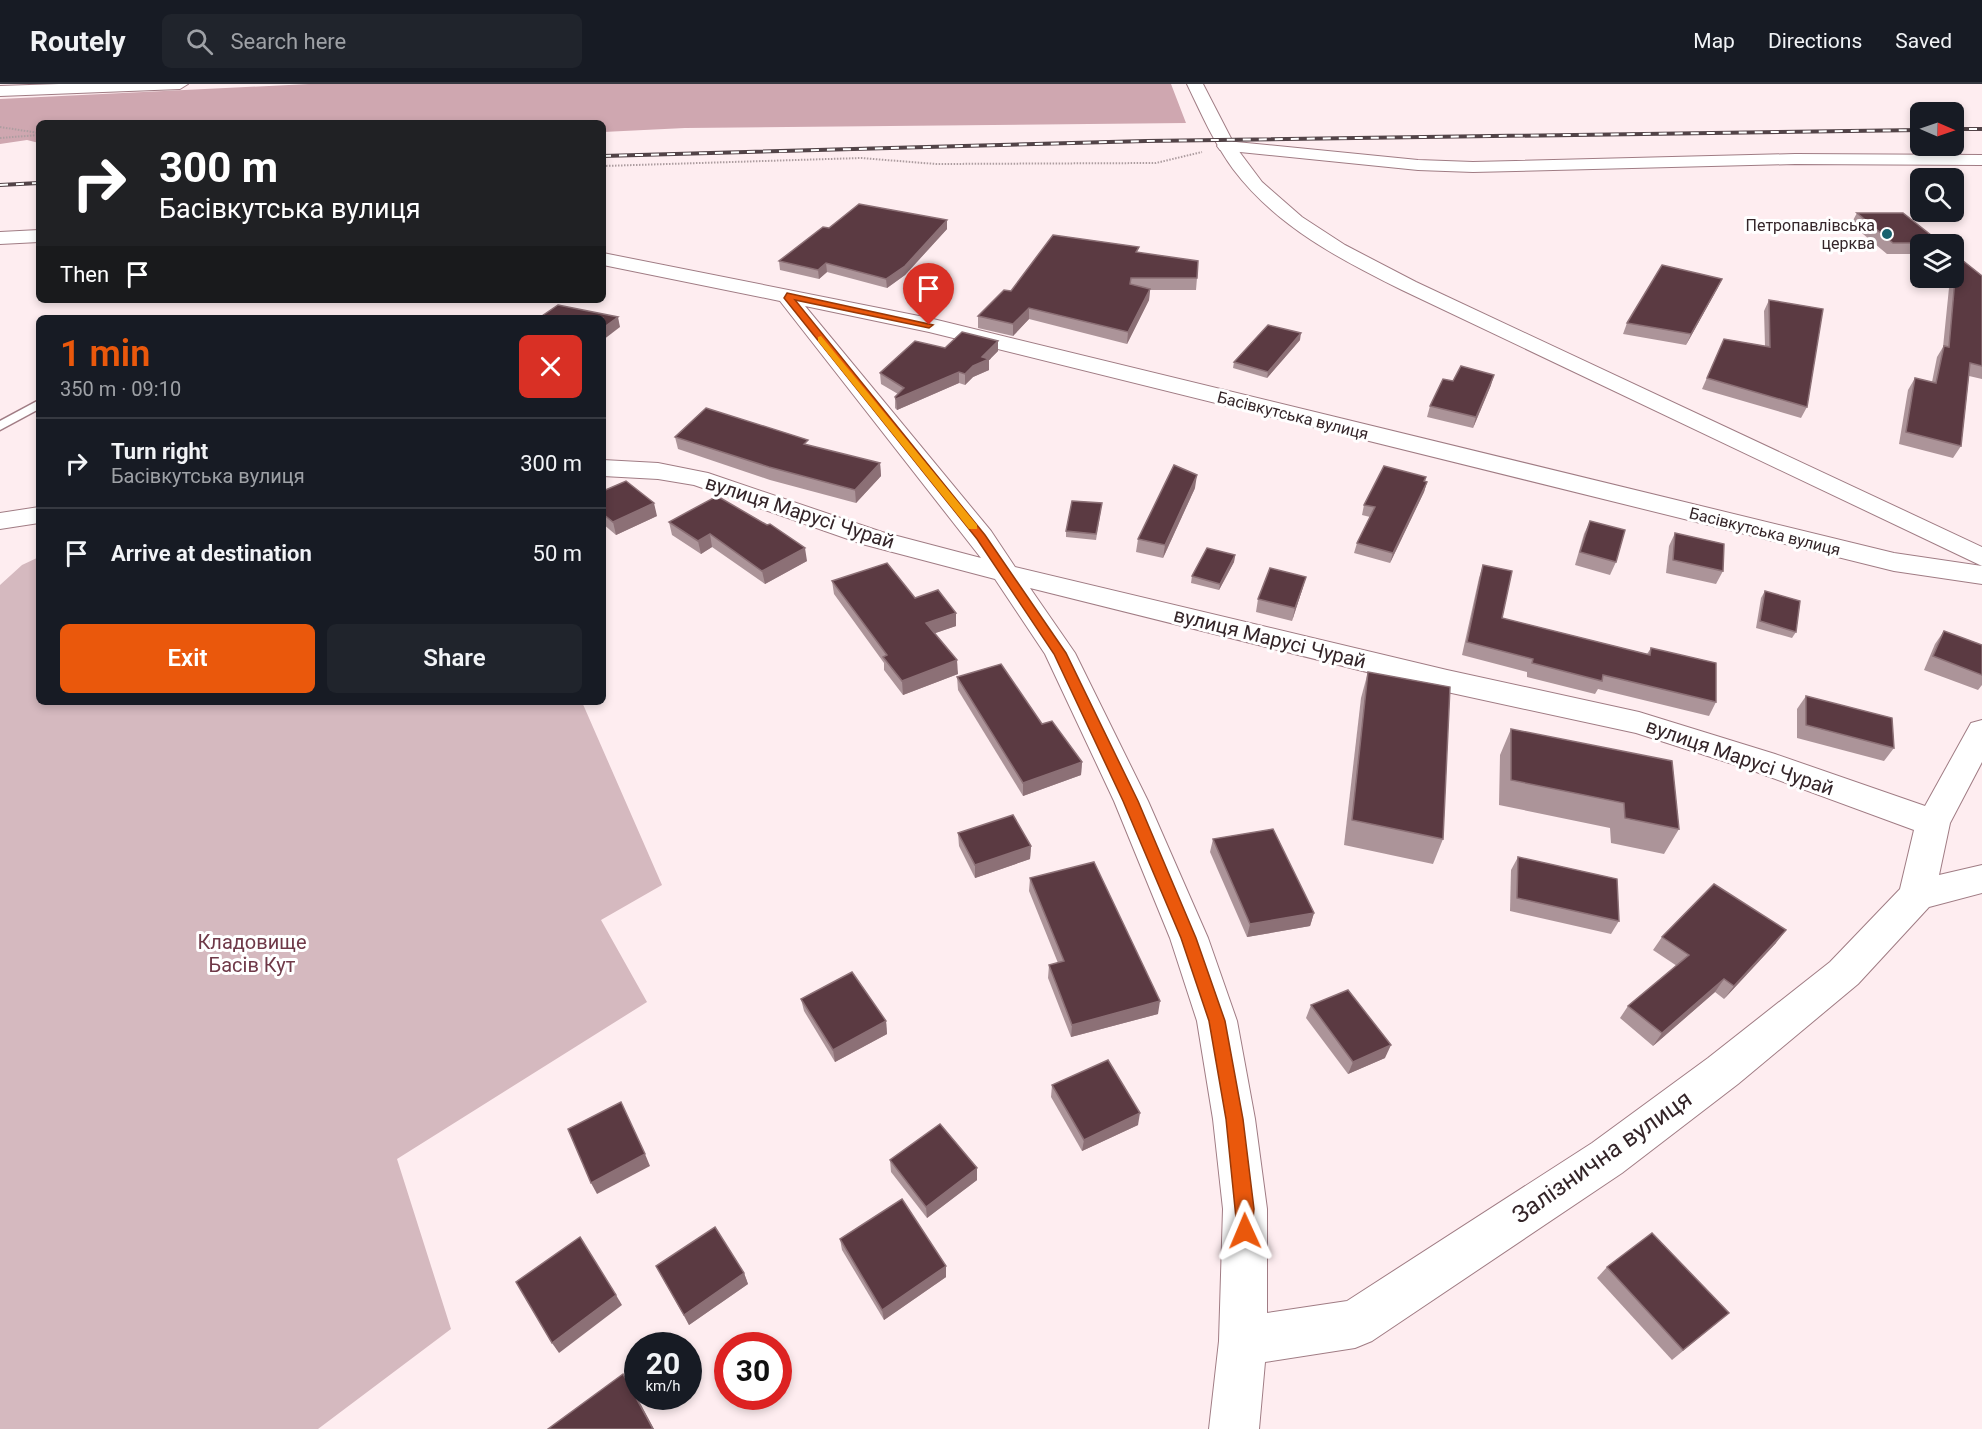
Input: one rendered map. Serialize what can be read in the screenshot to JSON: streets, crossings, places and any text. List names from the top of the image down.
{
  "streets": {
    "street": ["Басівкутська вулиця", "вулиця Марусі Чурай", "Залізнична вулиця"]
  },
  "parks": ["Кладовище Басів Кут"],
  "places": ["Петропавлівська церква"],
  "north": "right",
  "page": {
    "header": "Routely",
    "search": "Search here",
    "nav": ["Map", "Directions", "Saved"],
    "turn": ["300 m", "Басівкутська вулиця"],
    "then": "Then",
    "heading": ["1 min", "350 m · 09:10"],
    "list": [
      {
        "name": "Turn right",
        "note": "Басівкутська вулиця",
        "value": "300 m"
      },
      {
        "name": "Arrive at destination",
        "value": "50 m"
      }
    ],
    "buttons": ["Exit", "Share"],
    "speed": "20 km/h",
    "limit": "30"
  }
}
